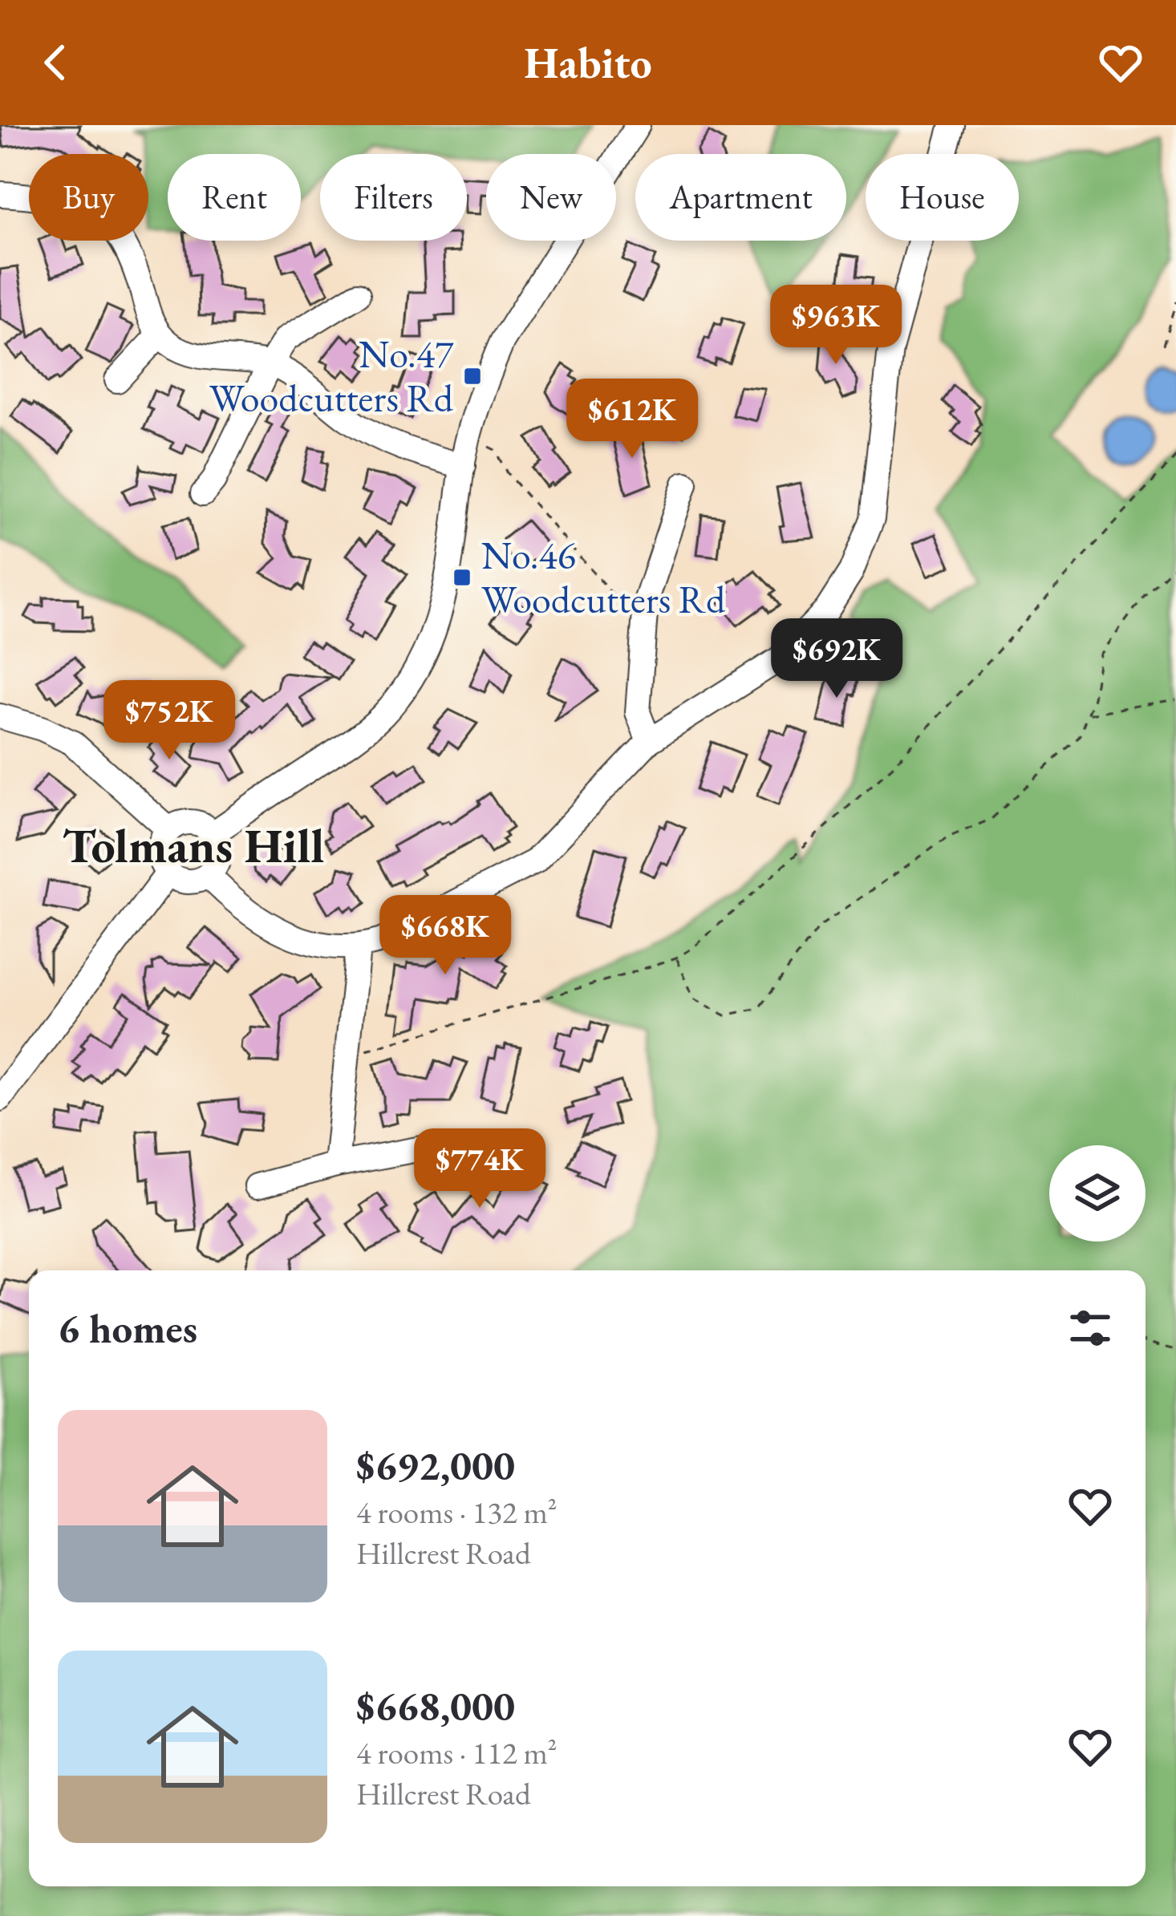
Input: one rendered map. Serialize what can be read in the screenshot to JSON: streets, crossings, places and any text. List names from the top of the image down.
{
  "districts": ["Tolmans Hill"],
  "places": {
    "transit": ["No.47 Woodcutters Rd", "No.46 Woodcutters Rd"]
  },
  "page": {
    "header": "Habito",
    "chip": [
      "Buy",
      "Rent",
      "Filters",
      "New",
      "Apartment",
      "House"
    ],
    "price": [
      "$963K",
      "$612K",
      "$692K",
      "$752K",
      "$668K",
      "$774K"
    ],
    "heading": "6 homes",
    "list": [
      {
        "name": "$692,000",
        "note": "4 rooms · 132 m² · Hillcrest Road"
      },
      {
        "name": "$668,000",
        "note": "4 rooms · 112 m² · Hillcrest Road"
      }
    ]
  }
}
